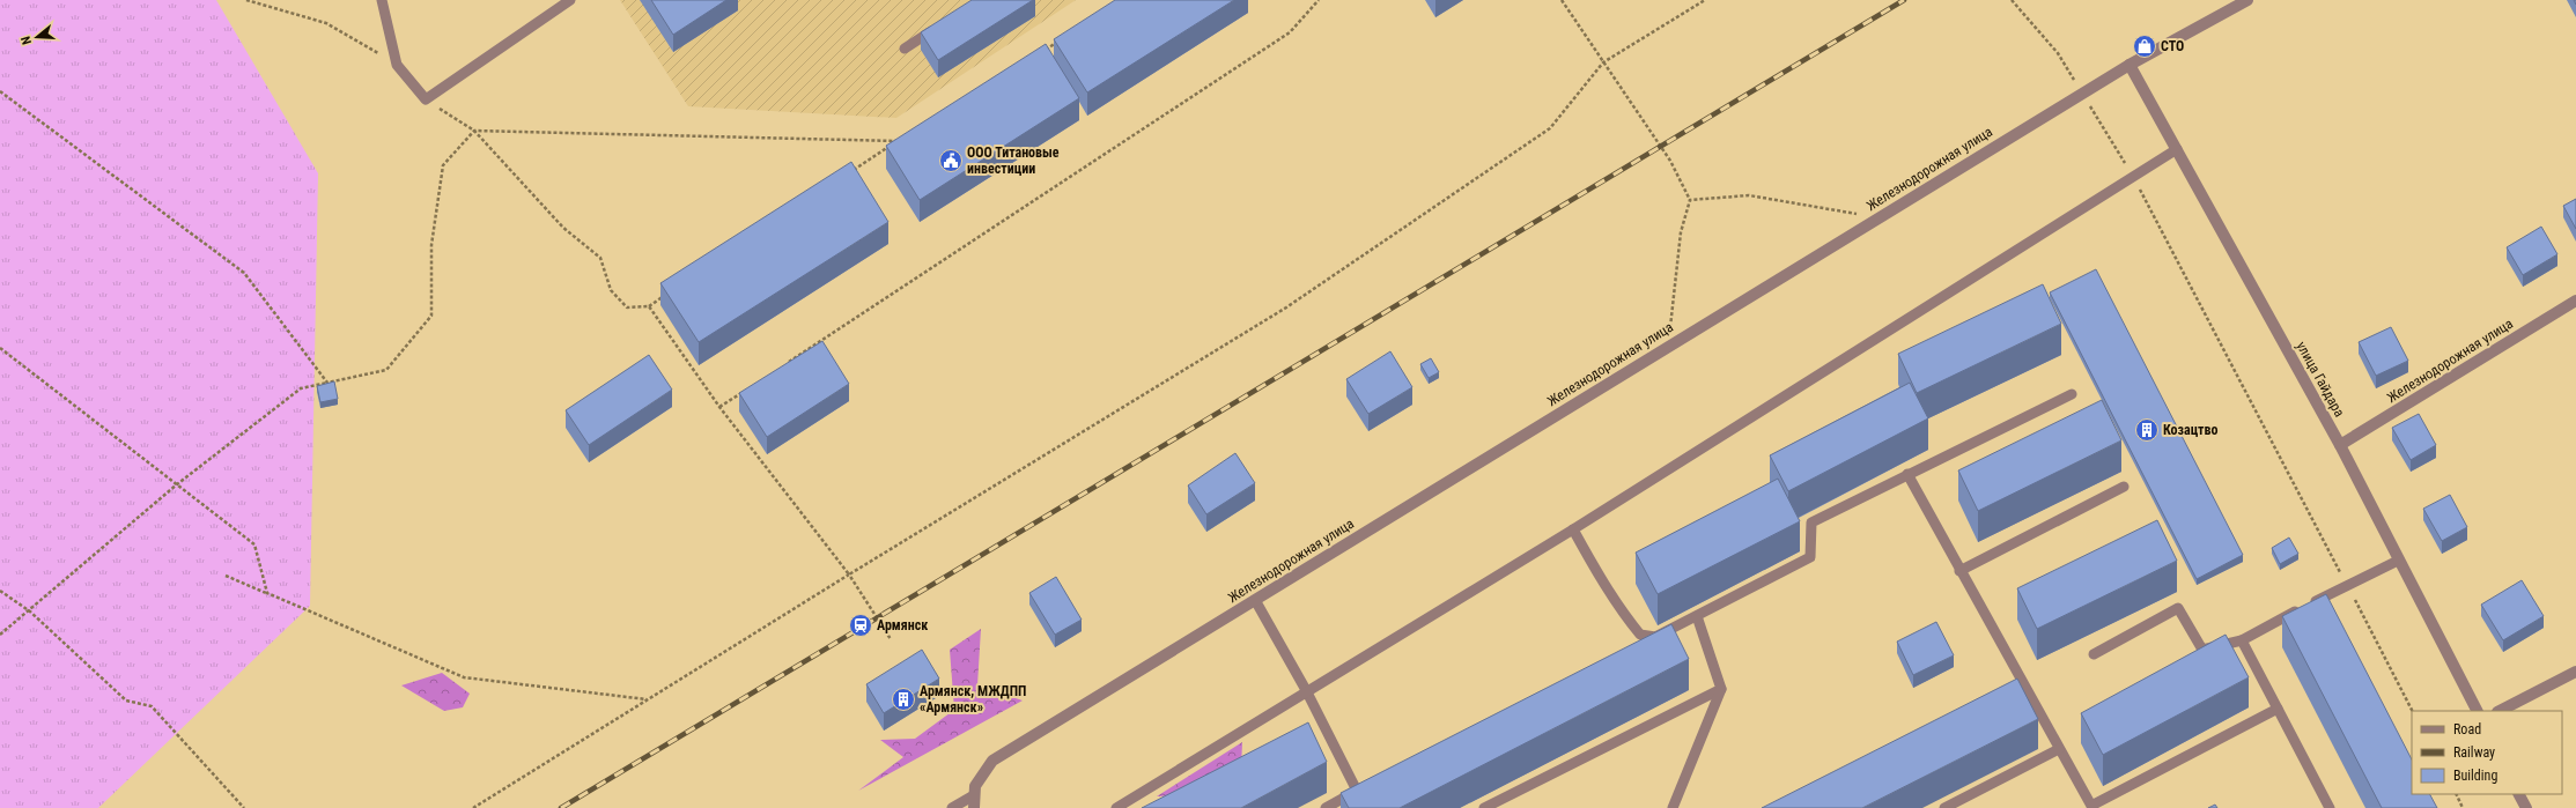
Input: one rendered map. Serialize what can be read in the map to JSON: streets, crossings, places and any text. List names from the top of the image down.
{
  "streets": {
    "street": ["Железнодорожная улица", "улица Гайдара"]
  },
  "crossings": [
    ["Железнодорожная улица", "улица Гайдара"]
  ],
  "places": {
    "shop": ["СТО"],
    "public building": ["ООО Титановые инвестиции"],
    "building": ["Козацтво", "Армянск, МЖДПП «Армянск»"],
    "station": ["Армянск"]
  },
  "legend": ["Road", "Railway", "Building"],
  "north": "left"
}
